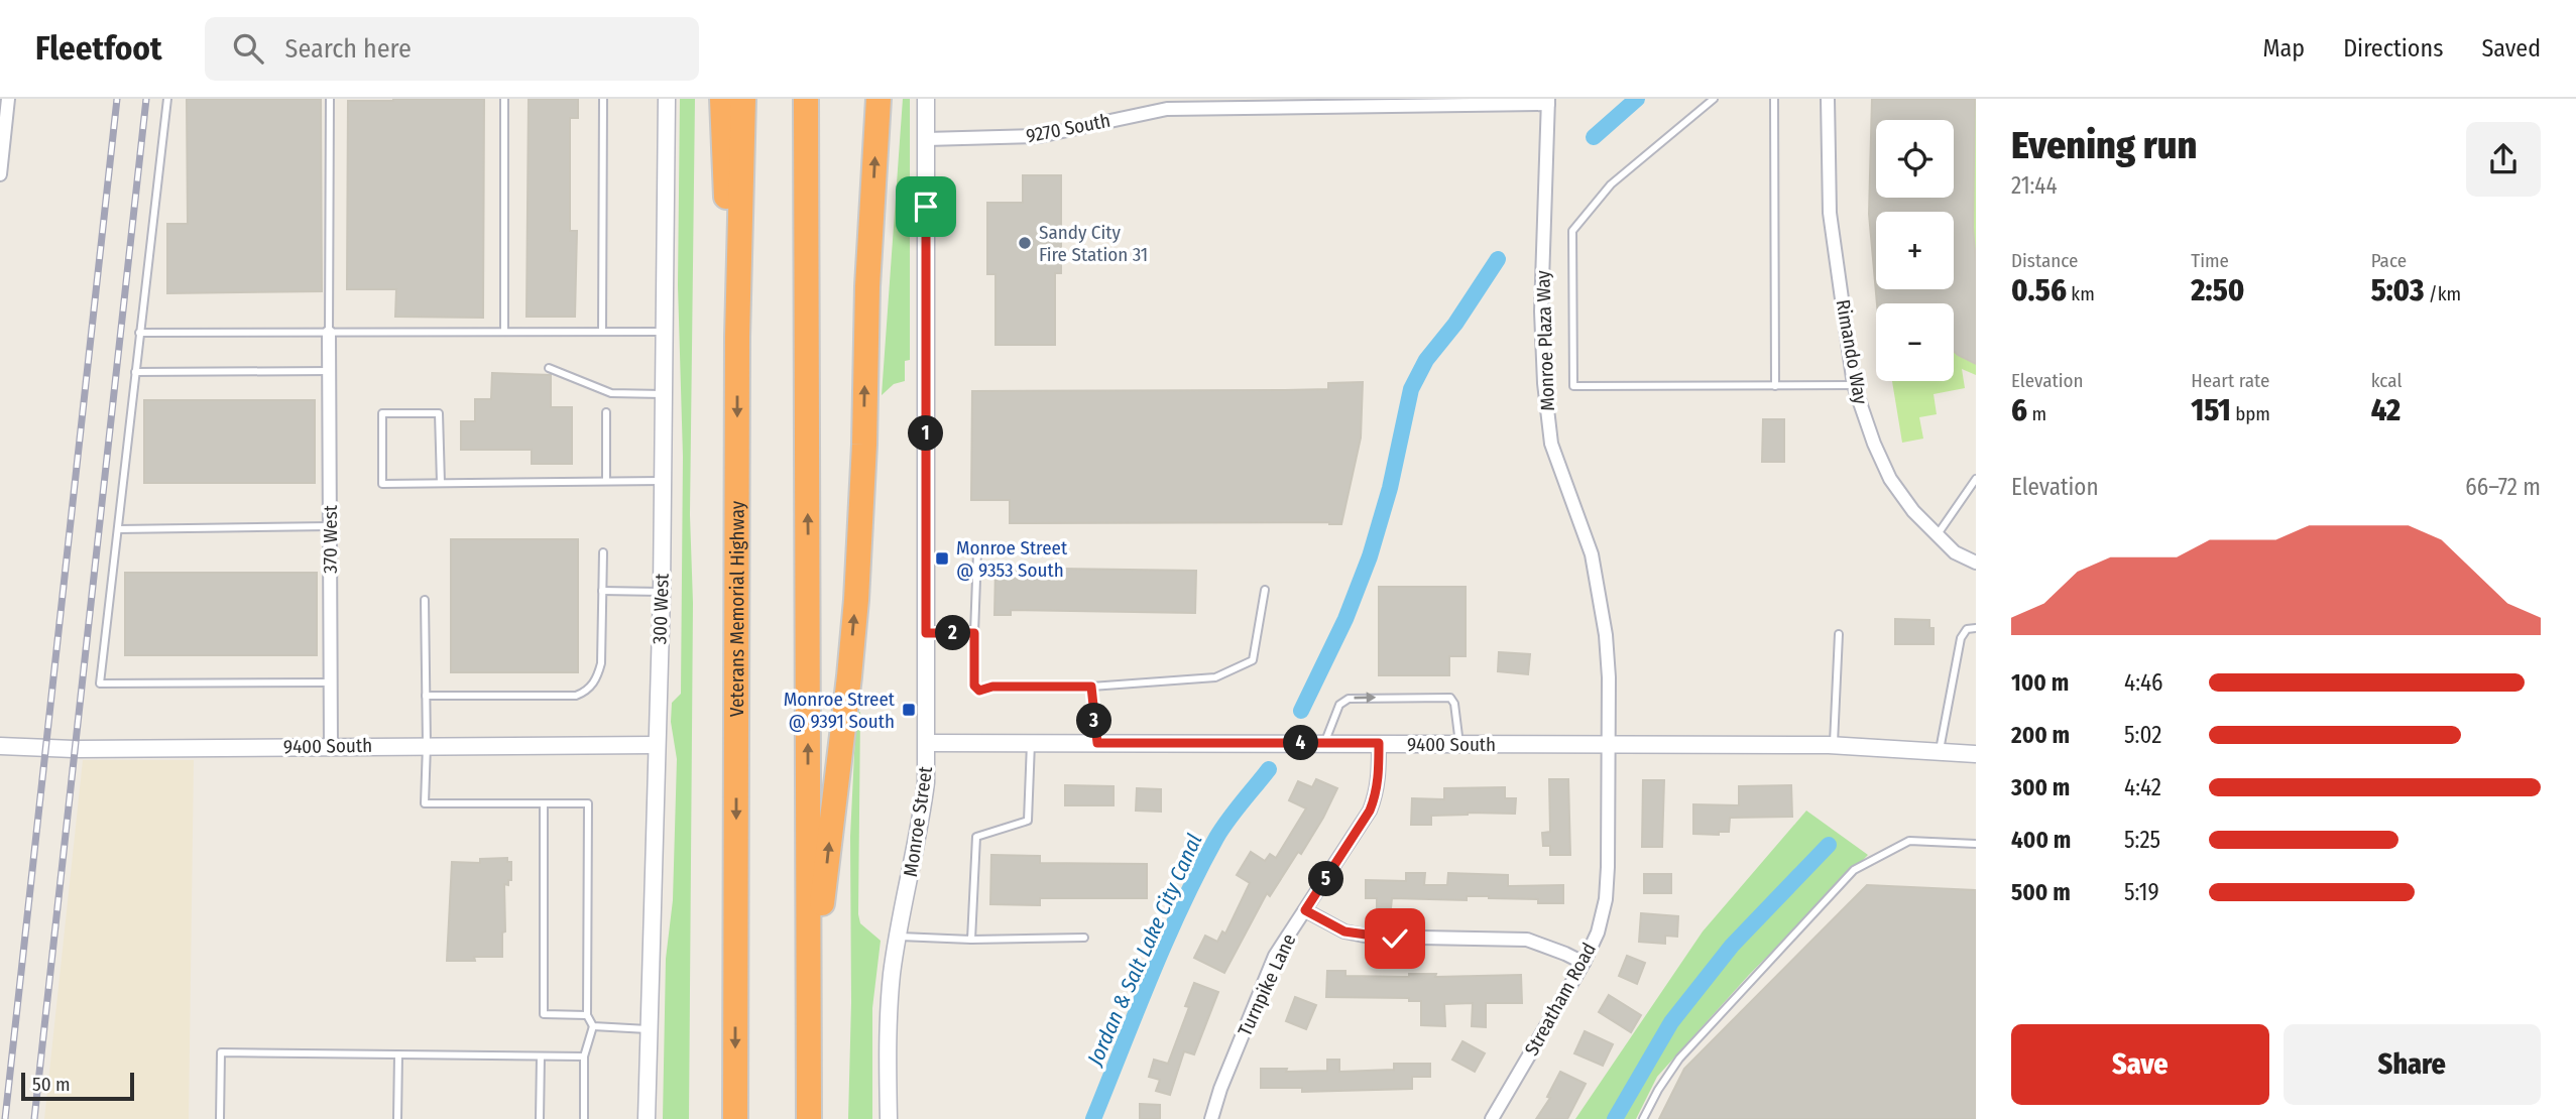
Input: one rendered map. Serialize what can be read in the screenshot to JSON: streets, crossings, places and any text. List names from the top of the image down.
{
  "streets": {
    "highway": ["Veterans Memorial Highway"],
    "street": [
      "9270 South",
      "Monroe Plaza Way",
      "Rimando Way",
      "370 West",
      "300 West",
      "9400 South",
      "Monroe Street",
      "Turnpike Lane",
      "Streatham Road"
    ]
  },
  "crossings": [
    ["9270 South", "Monroe Plaza Way"],
    ["9270 South", "Monroe Street"],
    ["Monroe Plaza Way", "9400 South"],
    ["Monroe Plaza Way", "Streatham Road"],
    ["370 West", "9400 South"],
    ["300 West", "9400 South"],
    ["9400 South", "Monroe Street"],
    ["9400 South", "Turnpike Lane"],
    ["9400 South", "Streatham Road"]
  ],
  "water": ["Jordan & Salt Lake City Canal"],
  "places": {
    "other": ["Sandy City Fire Station 31"],
    "transit": ["Monroe Street @ 9353 South", "Monroe Street @ 9391 South"]
  },
  "scale_bar": "50 m",
  "page": {
    "header": "Fleetfoot",
    "search": "Search here",
    "nav": ["Map", "Directions", "Saved"],
    "heading": ["Evening run", "21:44"],
    "map_buttons": ["+", "−"],
    "stats": [
      ["Distance", "0.56 km"],
      ["Time", "2:50"],
      ["Pace", "5:03 /km"],
      ["Elevation", "6 m"],
      ["Heart rate", "151 bpm"],
      ["kcal", "42"]
    ],
    "pins": [
      "1",
      "2",
      "3",
      "4",
      "5"
    ],
    "chart": ["Elevation", "66–72 m"],
    "list": [
      {
        "name": "100 m",
        "note": "4:46"
      },
      {
        "name": "200 m",
        "note": "5:02"
      },
      {
        "name": "300 m",
        "note": "4:42"
      },
      {
        "name": "400 m",
        "note": "5:25"
      },
      {
        "name": "500 m",
        "note": "5:19"
      }
    ],
    "buttons": ["Save", "Share"],
    "scale": "50 m"
  }
}
